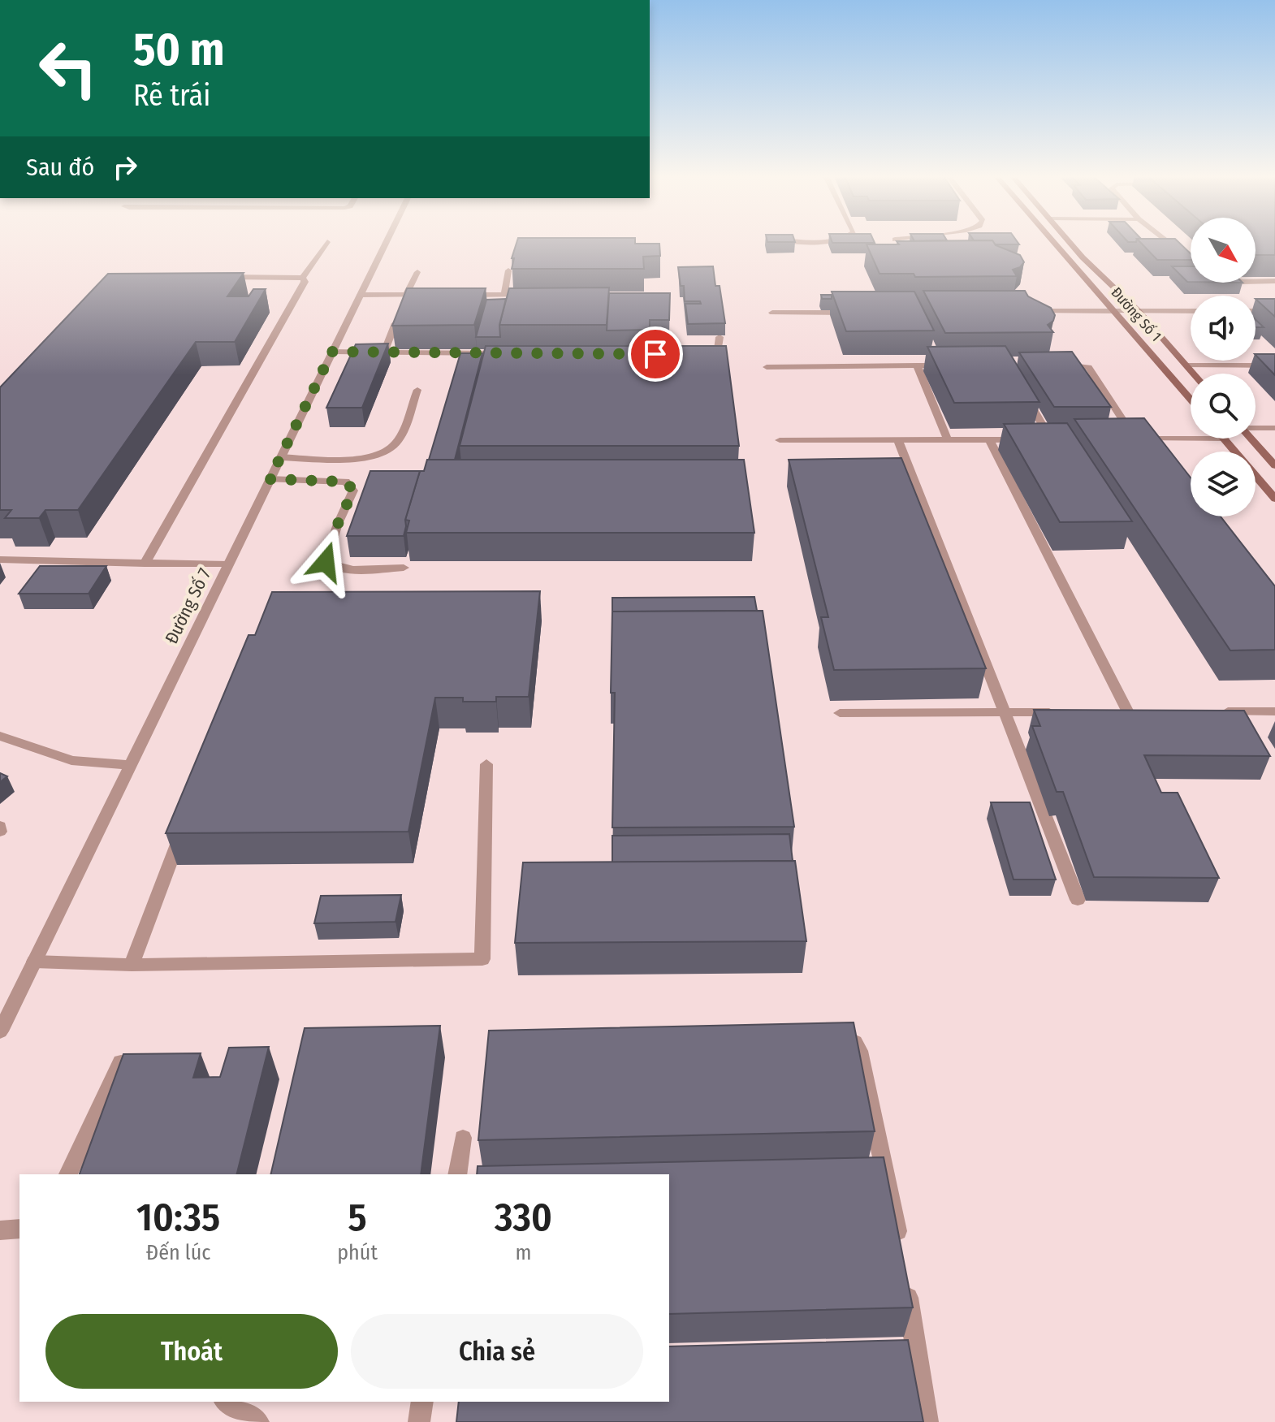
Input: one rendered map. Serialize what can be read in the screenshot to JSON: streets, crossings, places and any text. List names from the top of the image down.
{
  "streets": {
    "street": ["Đường Số 1", "Đường Số 7"]
  },
  "north": "bottom right",
  "page": {
    "turn": ["50 m", "Rẽ trái"],
    "then": "Sau đó",
    "eta": [
      "10:35",
      "Đến lúc",
      "5",
      "phút",
      "330",
      "m"
    ],
    "buttons": ["Thoát", "Chia sẻ"]
  }
}
